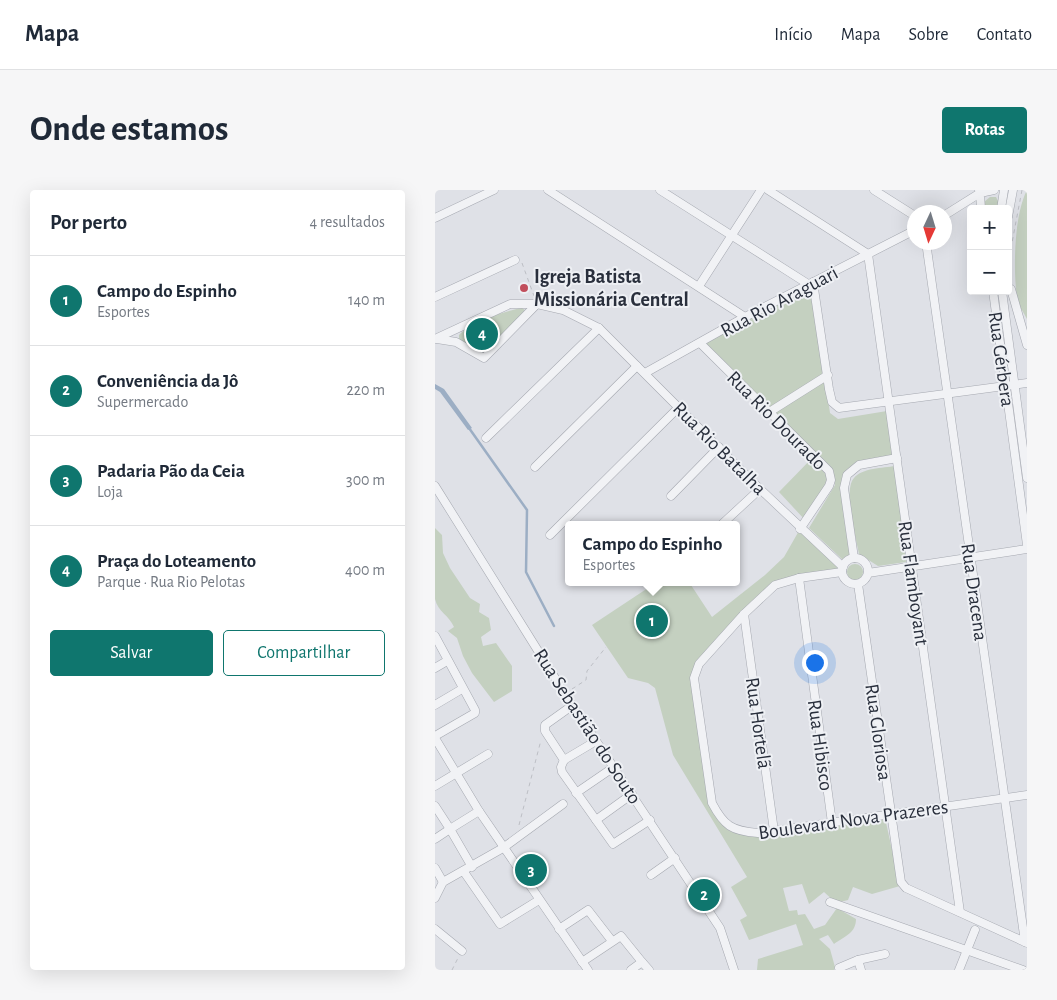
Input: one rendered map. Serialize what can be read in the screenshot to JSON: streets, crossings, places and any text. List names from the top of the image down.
{
  "streets": {
    "street": [
      "Rua Rio Araguari",
      "Rua Gérbera",
      "Rua Rio Dourado",
      "Rua Rio Batalha",
      "Rua Flamboyant",
      "Rua Dracena",
      "Rua Hortelã",
      "Rua Sebastião do Souto",
      "Rua Gloriosa",
      "Rua Hibisco",
      "Boulevard Nova Prazeres"
    ]
  },
  "crossings": [
    ["Rua Rio Araguari", "Rua Rio Dourado"],
    ["Rua Rio Araguari", "Rua Rio Batalha"],
    ["Rua Rio Araguari", "Rua Flamboyant"],
    ["Rua Rio Dourado", "Rua Rio Batalha"],
    ["Rua Rio Batalha", "Rua Gloriosa"],
    ["Rua Rio Batalha", "Boulevard Nova Prazeres"],
    ["Rua Flamboyant", "Rua Gloriosa"],
    ["Rua Flamboyant", "Boulevard Nova Prazeres"],
    ["Rua Dracena", "Boulevard Nova Prazeres"],
    ["Rua Hortelã", "Boulevard Nova Prazeres"],
    ["Rua Gloriosa", "Boulevard Nova Prazeres"],
    ["Rua Hibisco", "Boulevard Nova Prazeres"]
  ],
  "places": ["Igreja Batista Missionária Central"],
  "north": "bottom",
  "page": {
    "header": "Mapa",
    "nav": [
      "Início",
      "Mapa",
      "Sobre",
      "Contato"
    ],
    "buttons": [
      "Rotas",
      ["Salvar", "Compartilhar"]
    ],
    "title": "Onde estamos",
    "heading": ["Por perto", "4 resultados"],
    "map_buttons": ["+", "−"],
    "list": [
      {
        "mark": "1",
        "name": "Campo do Espinho",
        "note": "Esportes",
        "value": "140 m"
      },
      {
        "mark": "2",
        "name": "Conveniência da Jô",
        "note": "Supermercado",
        "value": "220 m"
      },
      {
        "mark": "3",
        "name": "Padaria Pão da Ceia",
        "note": "Loja",
        "value": "300 m"
      },
      {
        "mark": "4",
        "name": "Praça do Loteamento",
        "note": "Parque · Rua Rio Pelotas",
        "value": "400 m"
      }
    ],
    "pins": [
      "4",
      "1",
      "3",
      "2"
    ],
    "popup": ["Campo do Espinho", "Esportes"]
  }
}
